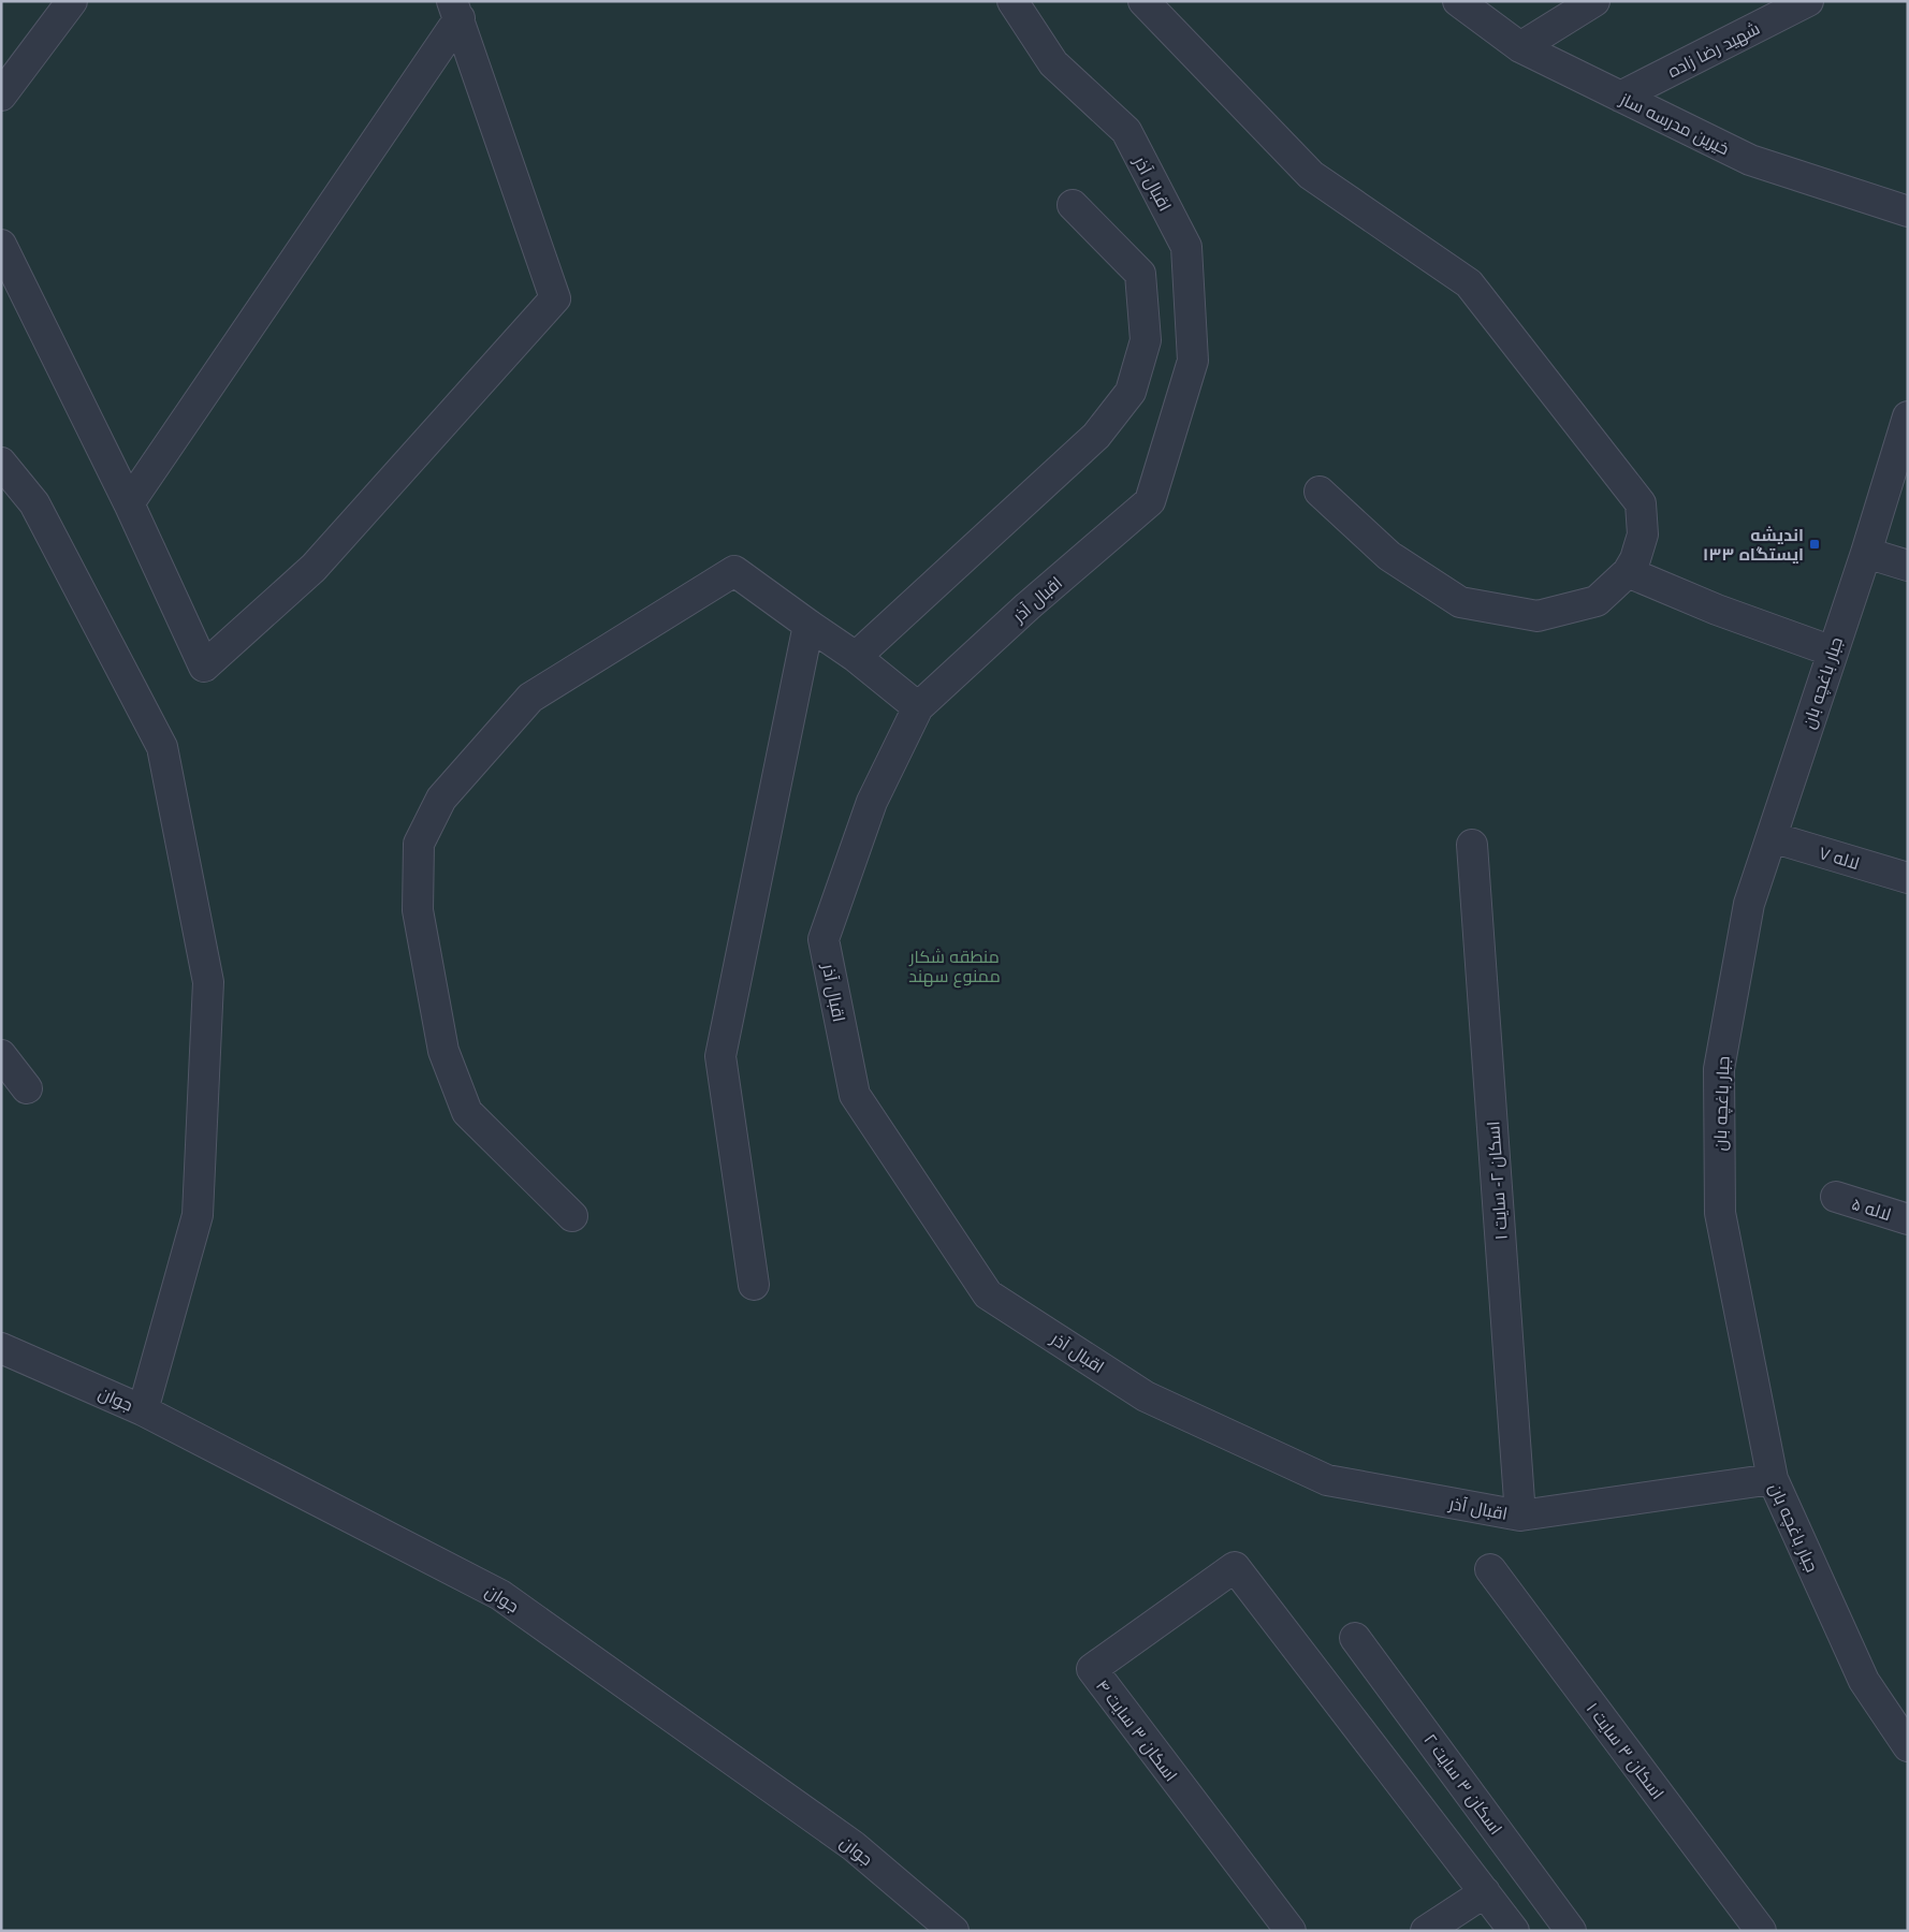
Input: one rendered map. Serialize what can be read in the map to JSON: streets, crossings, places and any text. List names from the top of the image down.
{
  "streets": {
    "street": [
      "شهید رضا زاده",
      "خیرین مدرسه ساز",
      "اقبال آذر",
      "جبار باغچه بان",
      "لاله ۷",
      "اسکان ۲- سایت ۱",
      "لاله ۵",
      "جوان",
      "اسکان ۳ سایت ۴",
      "اسکان ۳ سایت ۱",
      "اسکان ۳ سایت ۲"
    ]
  },
  "crossings": [
    ["شهید رضا زاده", "خیرین مدرسه ساز"],
    ["اقبال آذر", "جبار باغچه بان"],
    ["اقبال آذر", "اسکان ۲- سایت ۱"],
    ["جبار باغچه بان", "لاله ۷"]
  ],
  "parks": ["منطقه شکار ممنوع سهند"],
  "places": {
    "transit": ["اندیشه ایستگاه ۱۳۳"]
  }
}
